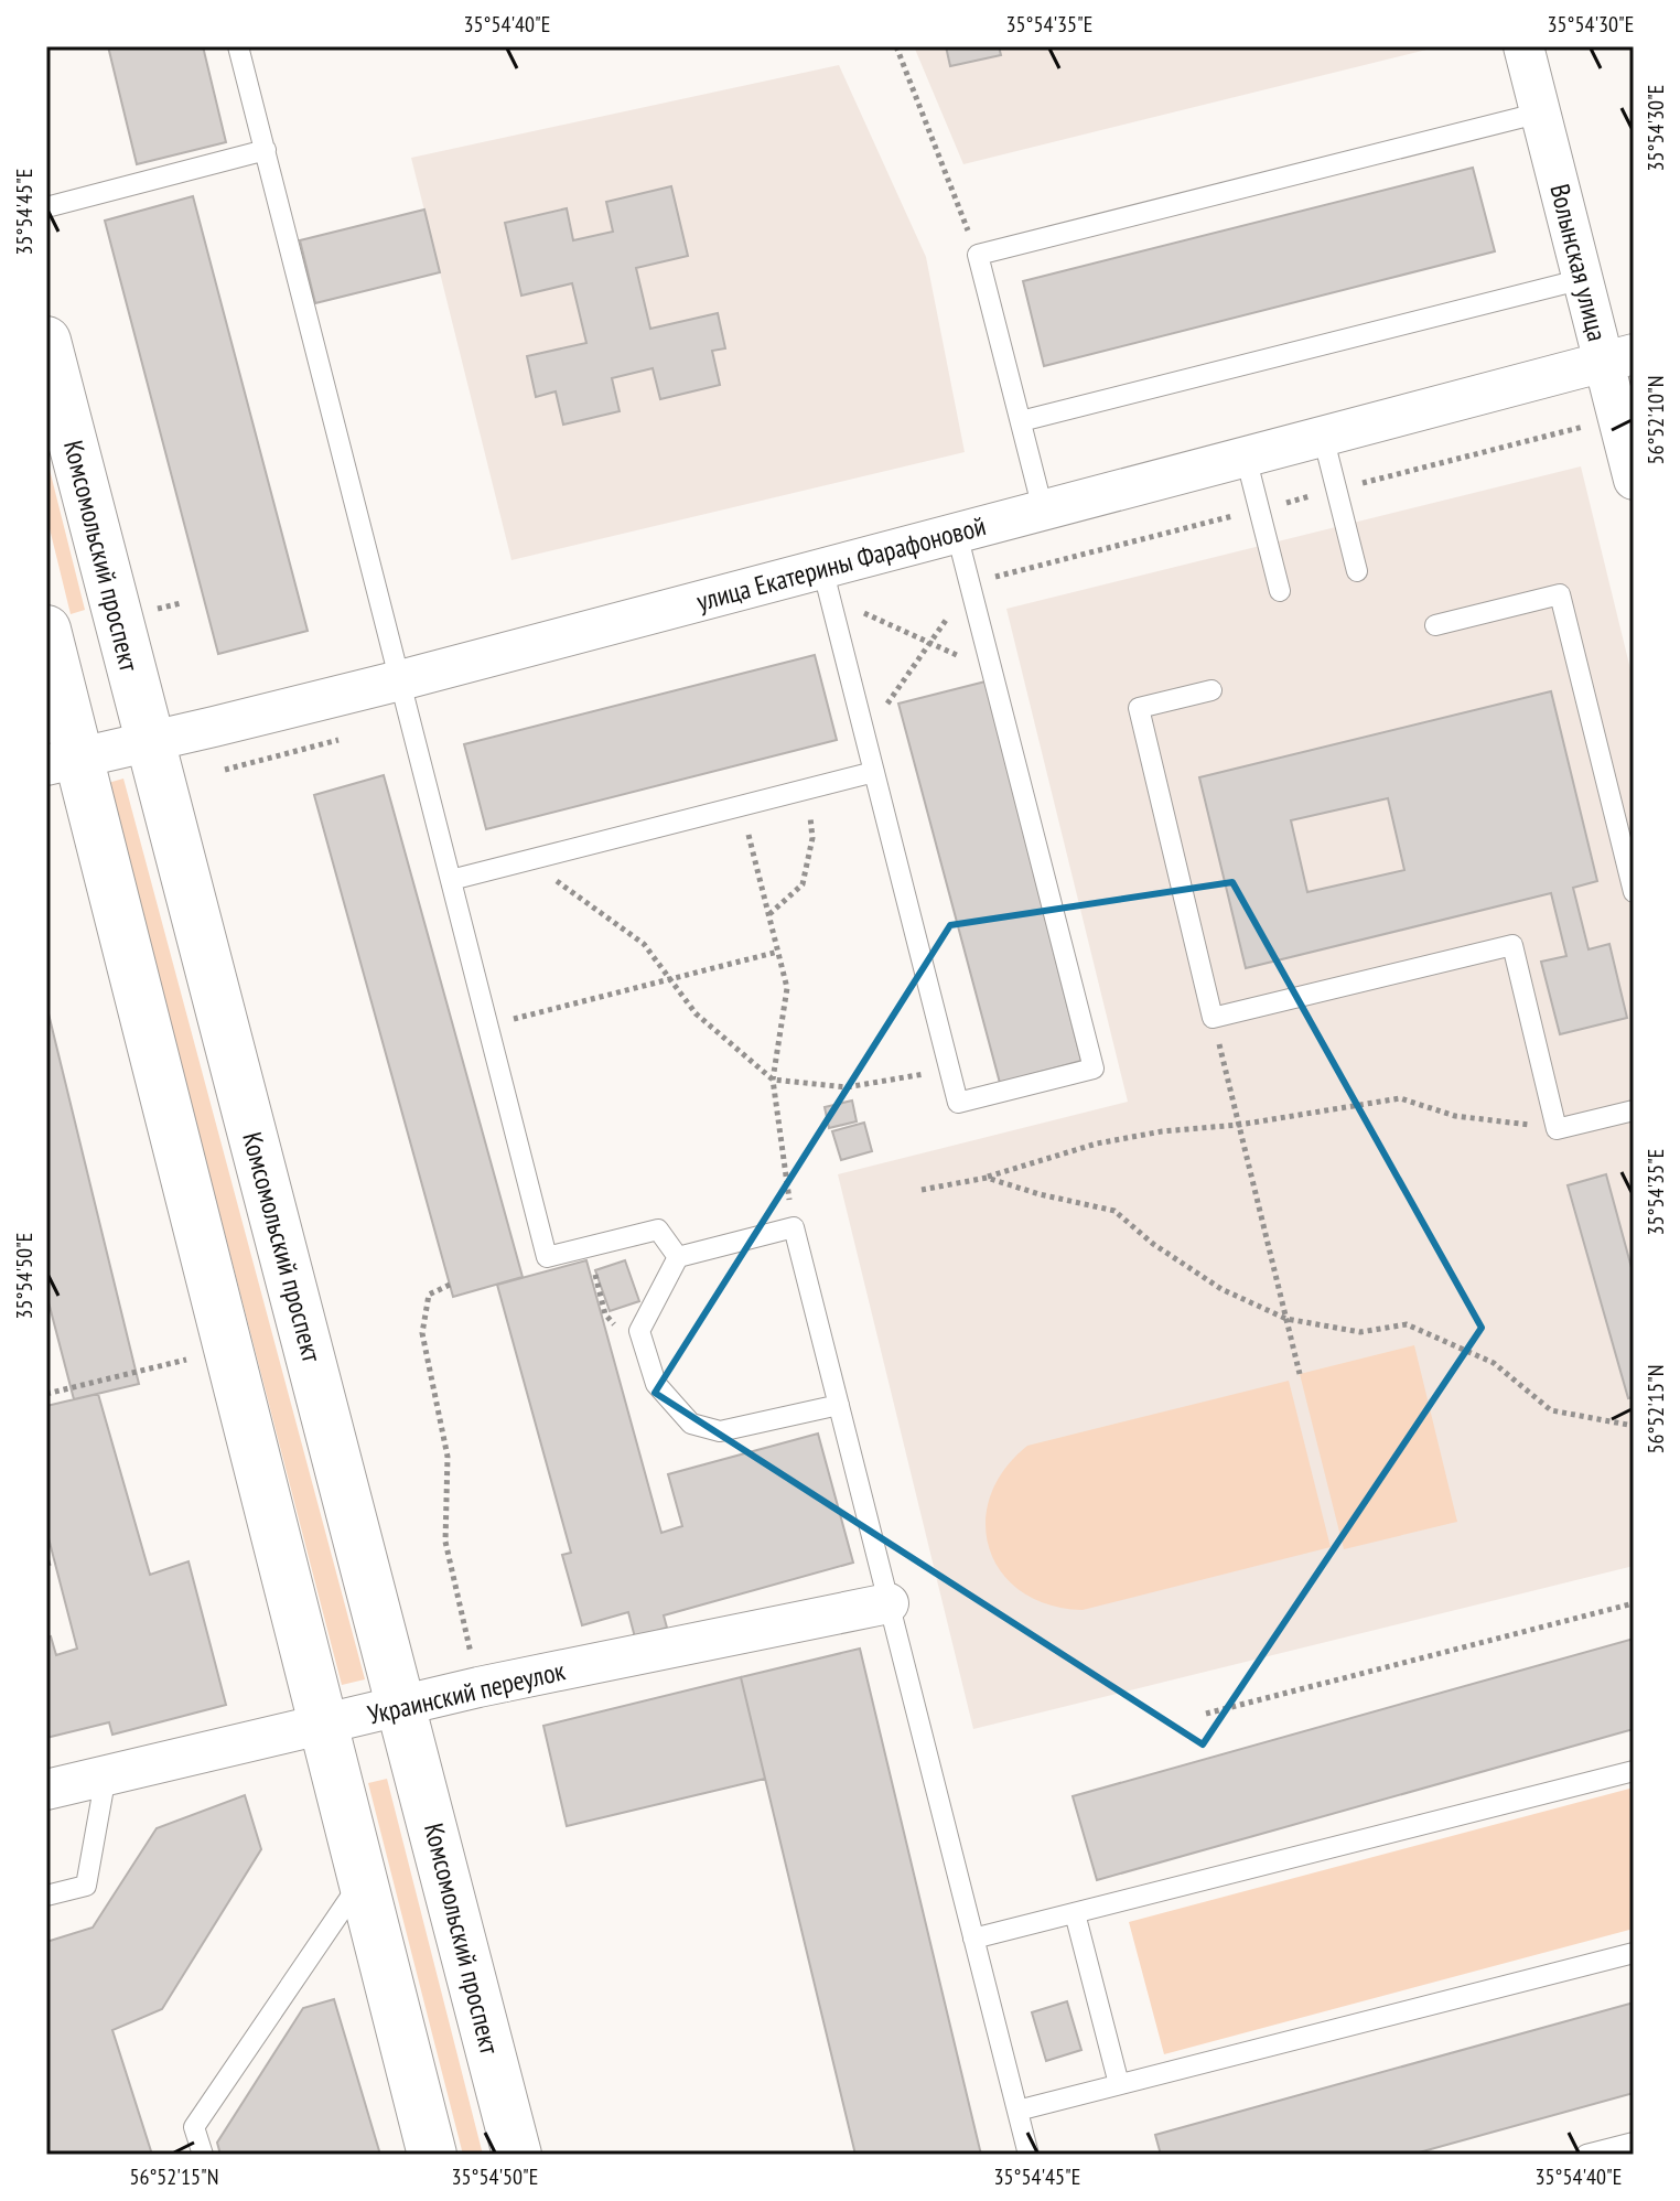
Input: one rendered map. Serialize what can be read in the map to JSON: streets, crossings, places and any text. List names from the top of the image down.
{
  "streets": {
    "street": [
      "Волынская улица",
      "Комсомольский проспект",
      "улица Екатерины Фарафоновой",
      "Украинский переулок"
    ]
  },
  "crossings": [
    ["Волынская улица", "улица Екатерины Фарафоновой"],
    ["Комсомольский проспект", "улица Екатерины Фарафоновой"],
    ["Комсомольский проспект", "Украинский переулок"]
  ],
  "coordinates": [
    "35°54'40\"E",
    "35°54'35\"E",
    "35°54'30\"E",
    "35°54'45\"E",
    "56°52'10\"N",
    "35°54'50\"E",
    "56°52'15\"N"
  ]
}
